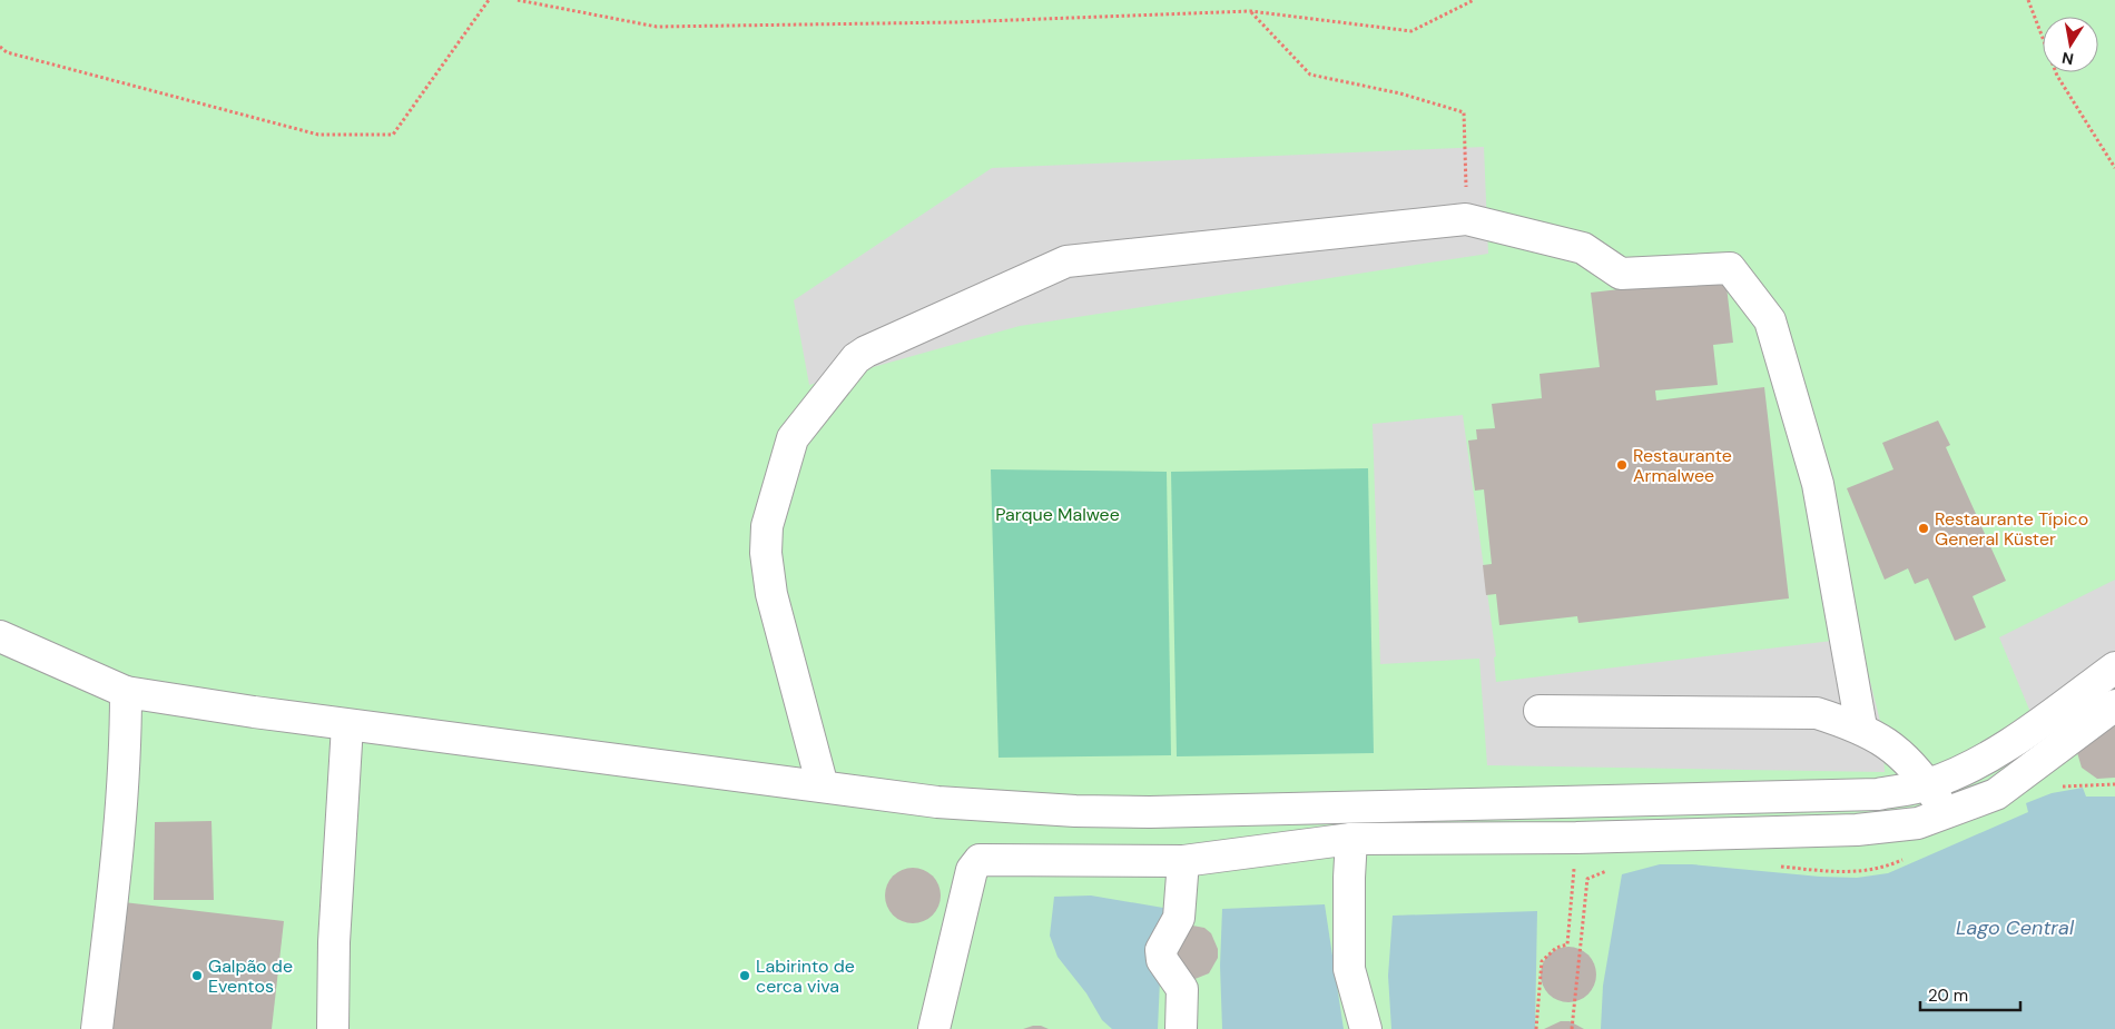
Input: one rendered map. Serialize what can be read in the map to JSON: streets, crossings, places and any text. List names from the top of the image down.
{
  "water": ["Lago Central"],
  "parks": ["Parque Malwee"],
  "places": [
    "Restaurante Armalwee",
    "Restaurante Típico General Küster",
    "Galpão de Eventos",
    "Labirinto de cerca viva"
  ],
  "scale_bar": "20 m",
  "north": "bottom"
}
